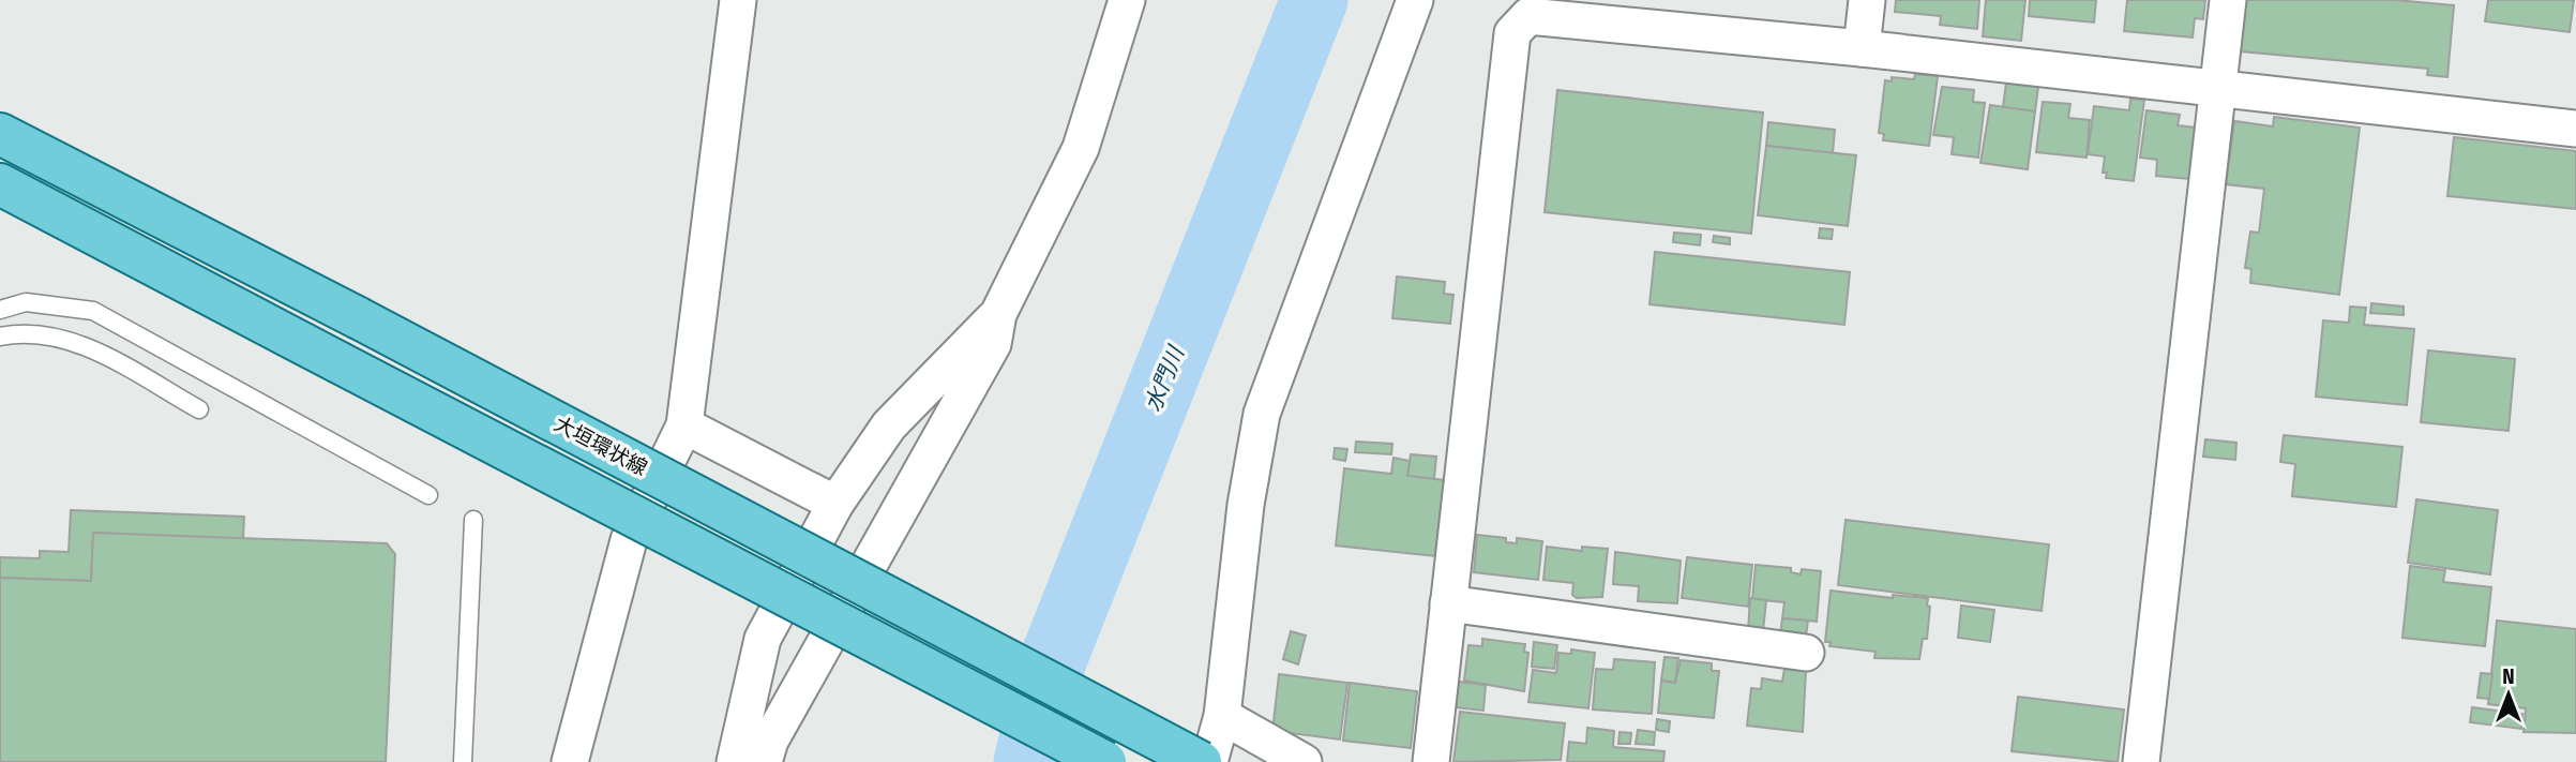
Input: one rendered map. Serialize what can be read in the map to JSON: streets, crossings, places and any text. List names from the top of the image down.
{
  "streets": {
    "main road": ["大垣環状線"]
  },
  "water": ["水門川"],
  "north": "top"
}
